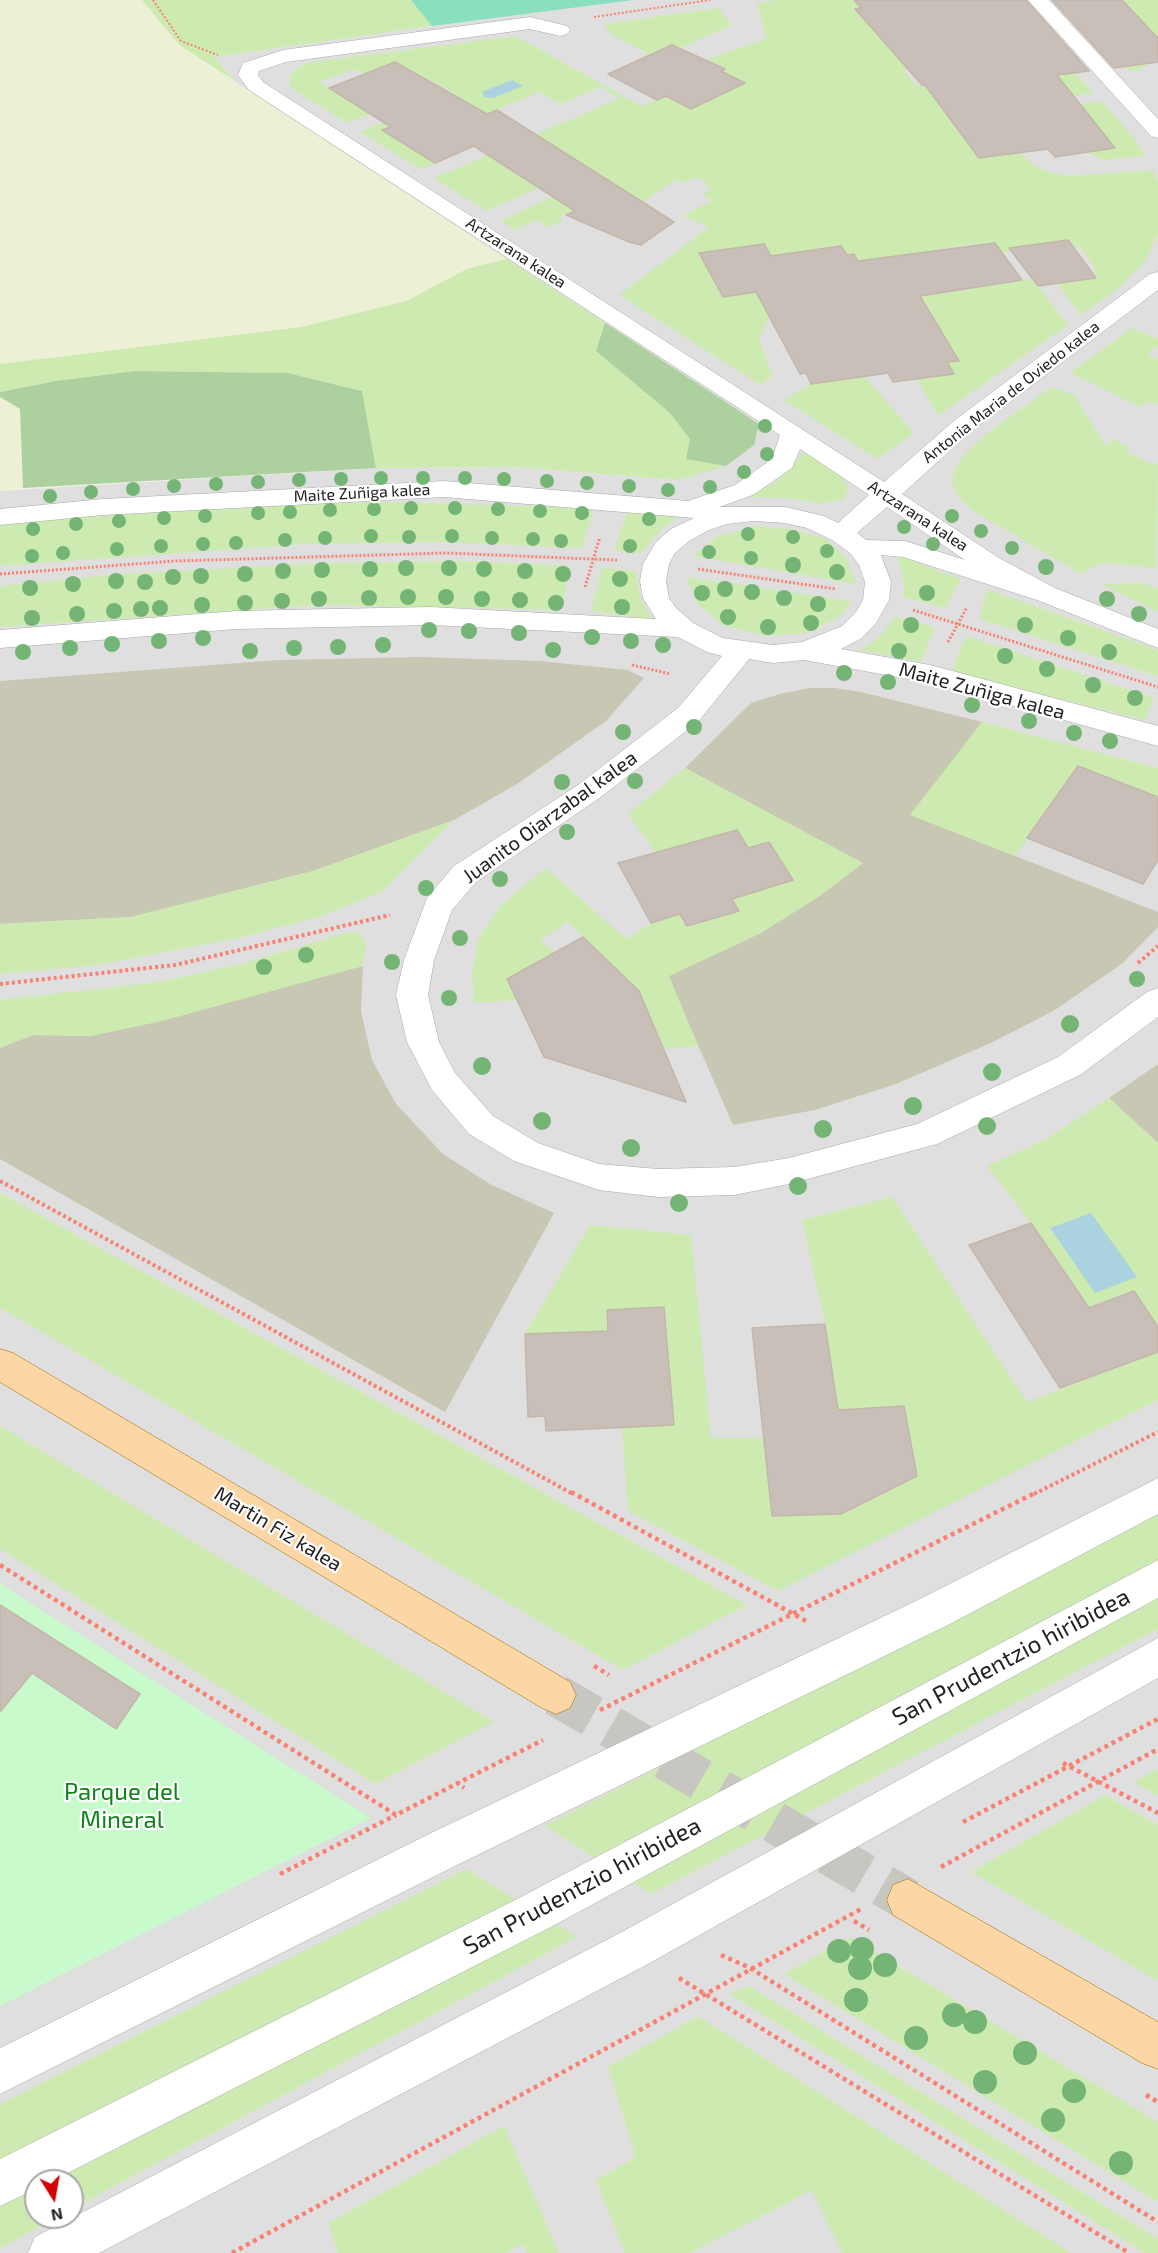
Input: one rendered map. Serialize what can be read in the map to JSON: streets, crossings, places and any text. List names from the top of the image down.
{
  "streets": {
    "main road": ["Martin Fiz kalea"],
    "street": [
      "Artzarana kalea",
      "Antonia Maria de Oviedo kalea",
      "Maite Zuñiga kalea",
      "Juanito Oiarzabal kalea",
      "San Prudentzio hiribidea"
    ]
  },
  "crossings": [
    ["Artzarana kalea", "Antonia Maria de Oviedo kalea"]
  ],
  "parks": ["Parque del Mineral"],
  "north": "bottom"
}
